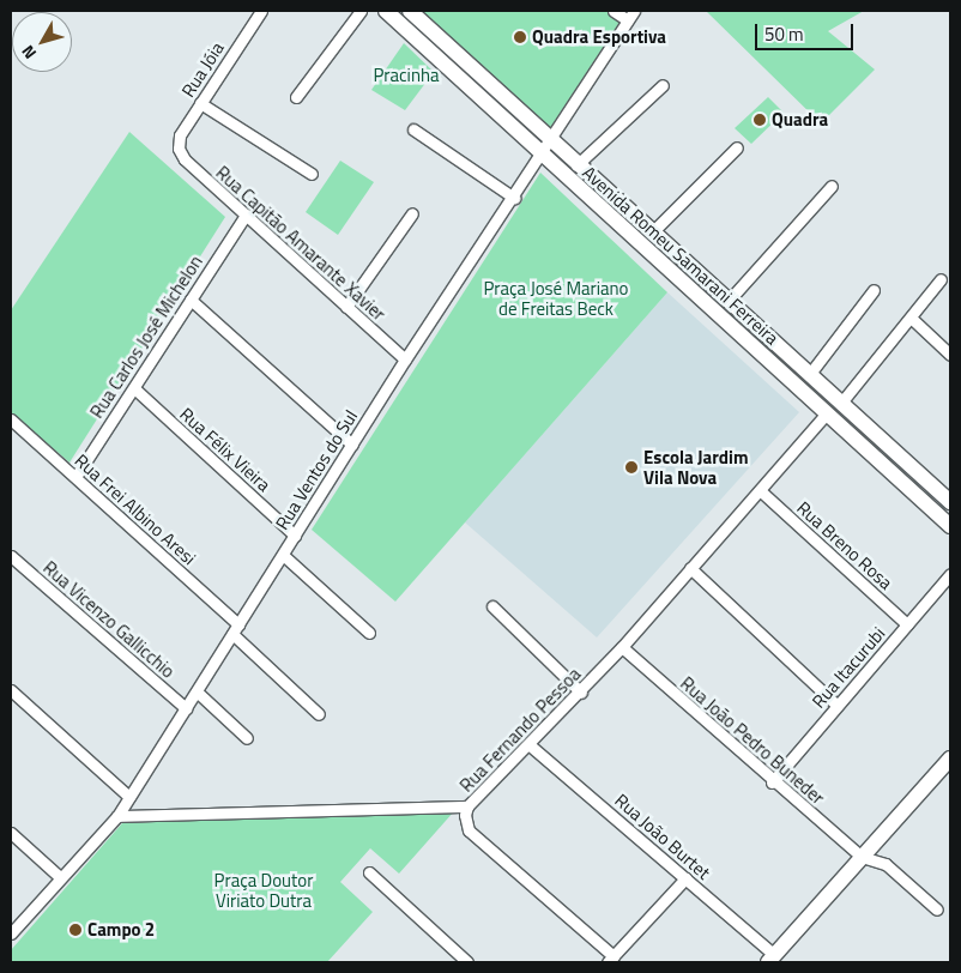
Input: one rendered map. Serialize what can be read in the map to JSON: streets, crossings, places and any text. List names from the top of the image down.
{
  "streets": {
    "street": [
      "Rua Jóia",
      "Rua Capitão Amarante Xavier",
      "Avenida Romeu Samarani Ferreira",
      "Rua Carlos José Michelon",
      "Rua Félix Vieira",
      "Rua Ventos do Sul",
      "Rua Frei Albino Aresi",
      "Rua Breno Rosa",
      "Rua Vicenzo Gallicchio",
      "Rua Itacurubi",
      "Rua Fernando Pessoa",
      "Rua João Pedro Buneder",
      "Rua João Burtet"
    ]
  },
  "crossings": [
    ["Rua Jóia", "Rua Capitão Amarante Xavier"],
    ["Rua Capitão Amarante Xavier", "Rua Carlos José Michelon"],
    ["Rua Capitão Amarante Xavier", "Rua Ventos do Sul"],
    ["Avenida Romeu Samarani Ferreira", "Rua Ventos do Sul"],
    ["Avenida Romeu Samarani Ferreira", "Rua Fernando Pessoa"],
    ["Rua Carlos José Michelon", "Rua Félix Vieira"],
    ["Rua Carlos José Michelon", "Rua Frei Albino Aresi"],
    ["Rua Félix Vieira", "Rua Ventos do Sul"],
    ["Rua Ventos do Sul", "Rua Frei Albino Aresi"],
    ["Rua Ventos do Sul", "Rua Vicenzo Gallicchio"],
    ["Rua Ventos do Sul", "Rua Fernando Pessoa"],
    ["Rua Breno Rosa", "Rua Itacurubi"],
    ["Rua Breno Rosa", "Rua Fernando Pessoa"],
    ["Rua Itacurubi", "Rua João Pedro Buneder"],
    ["Rua Fernando Pessoa", "Rua João Pedro Buneder"],
    ["Rua Fernando Pessoa", "Rua João Burtet"]
  ],
  "parks": ["Pracinha", "Praça José Mariano de Freitas Beck", "Praça Doutor Viriato Dutra"],
  "places": [
    "Quadra Esportiva",
    "Quadra",
    "Escola Jardim Vila Nova",
    "Campo 2"
  ],
  "scale_bar": "50 m",
  "north": "bottom left"
}
